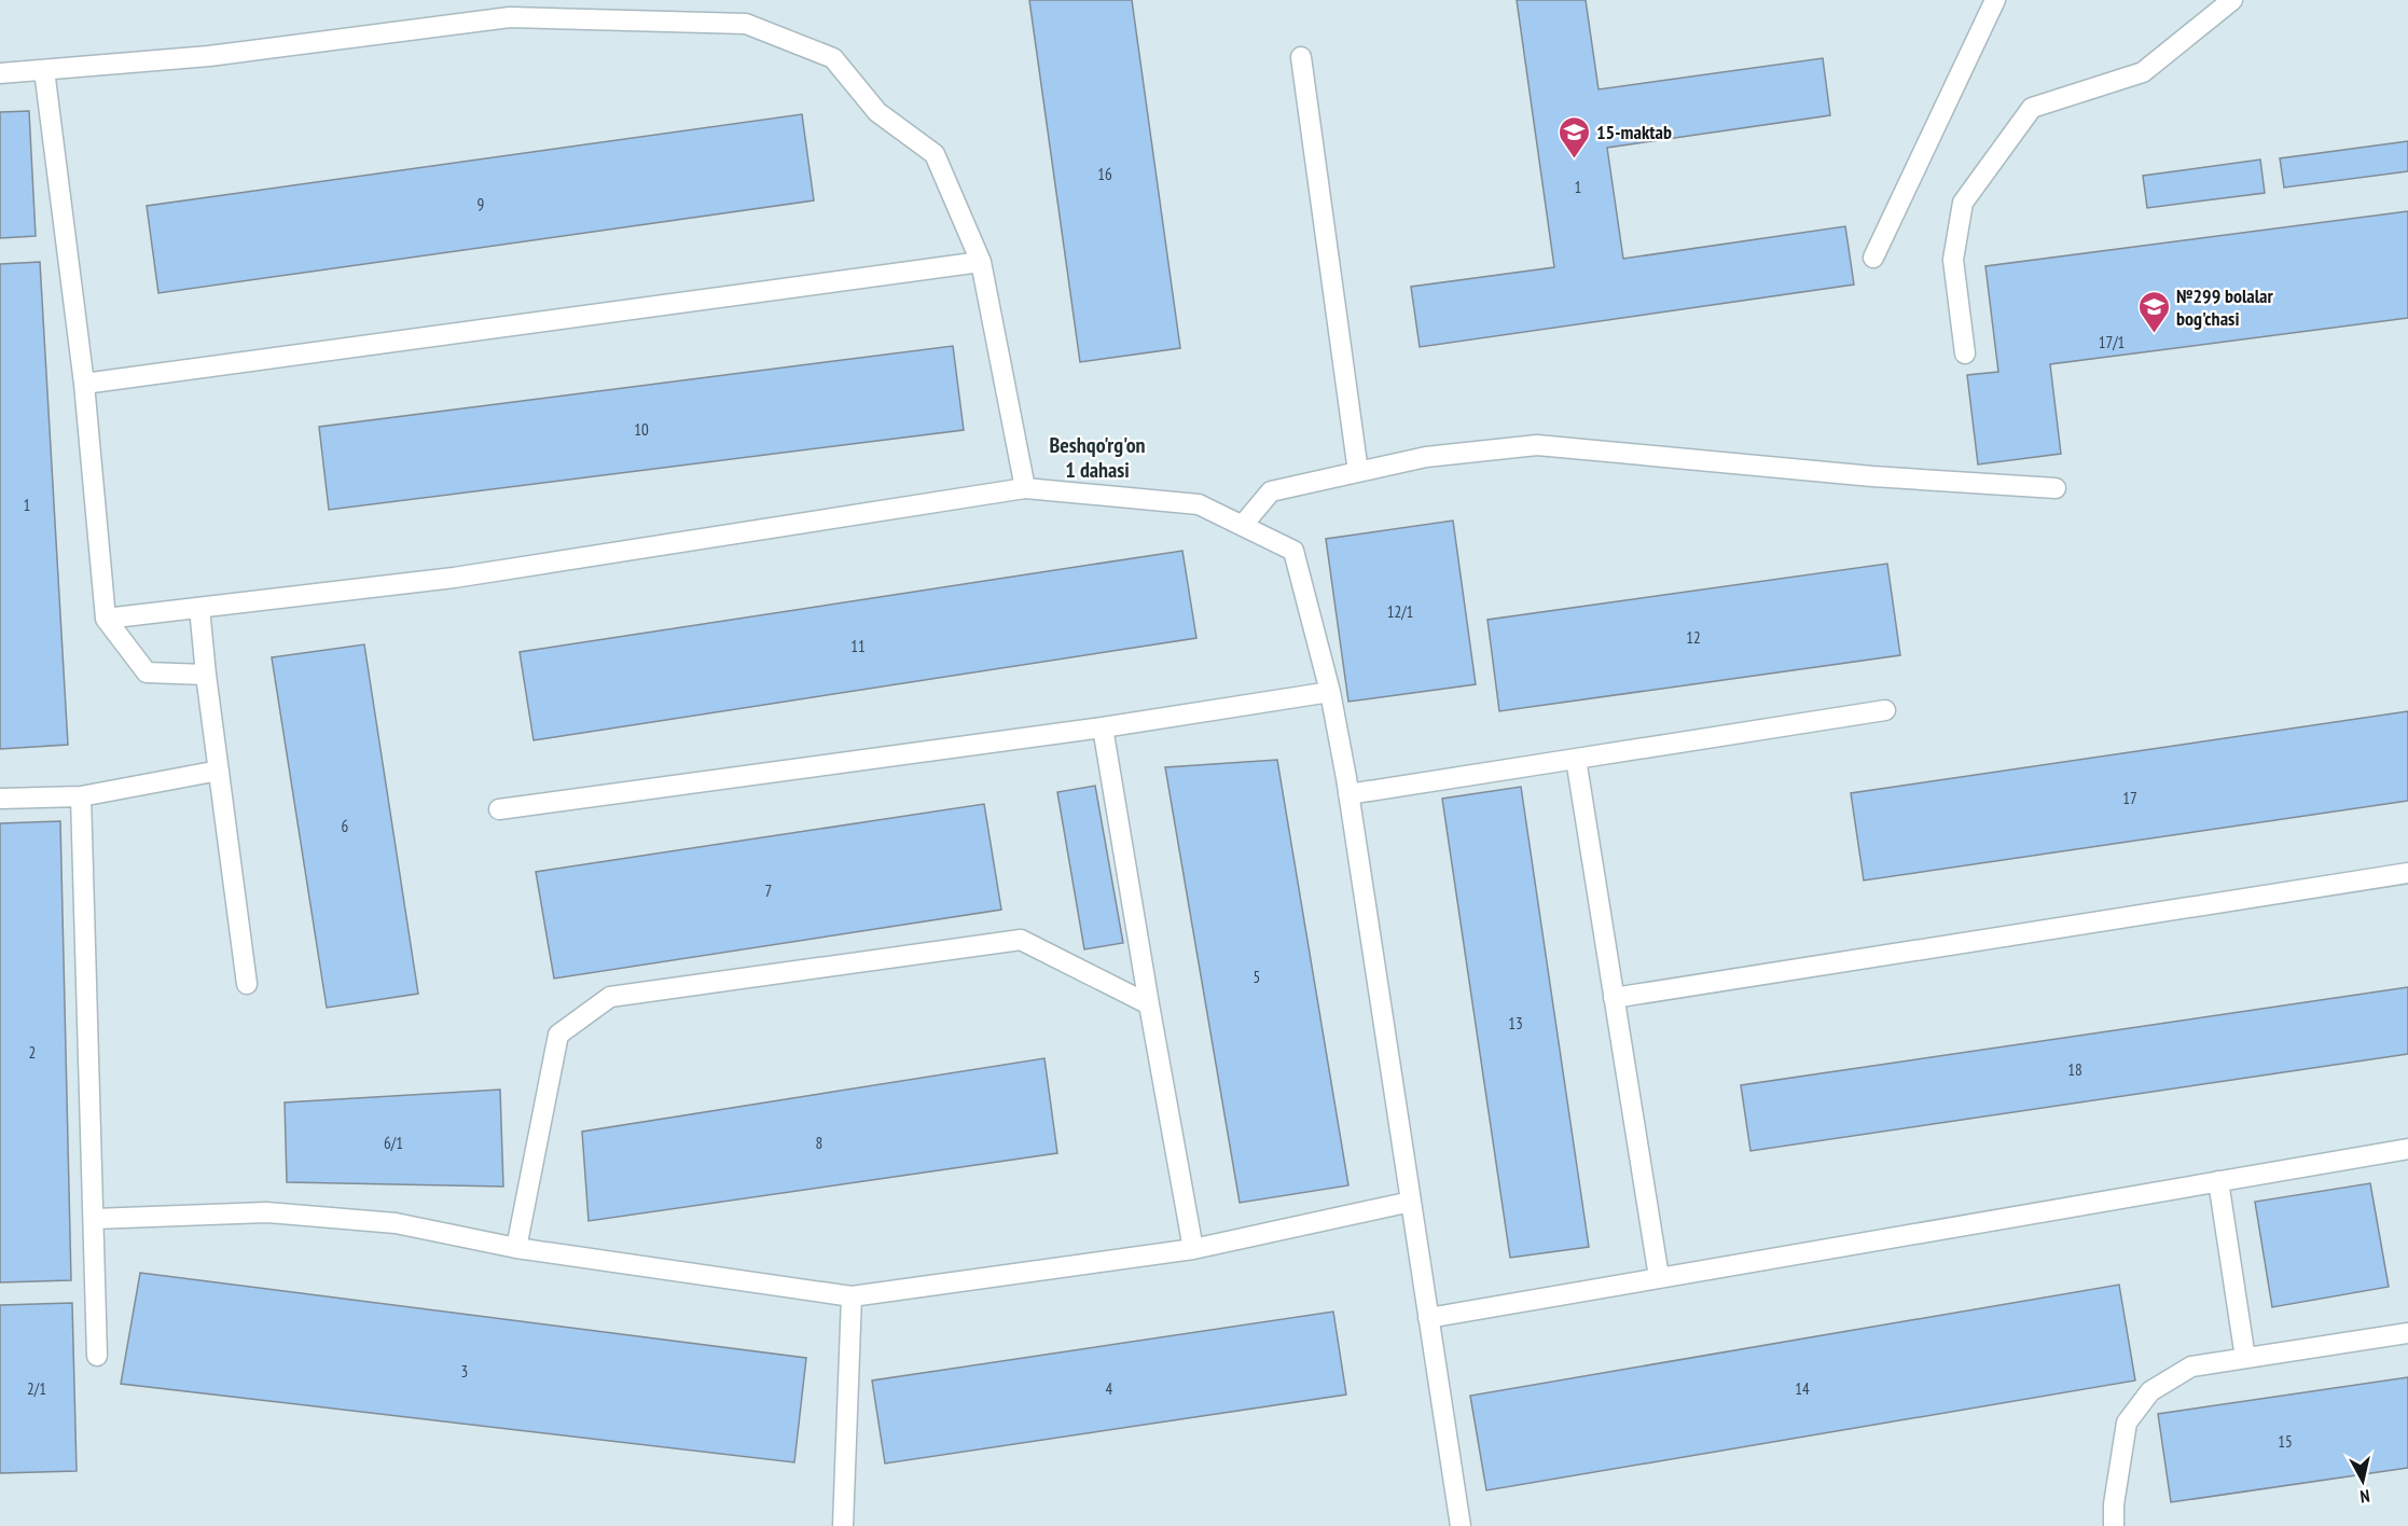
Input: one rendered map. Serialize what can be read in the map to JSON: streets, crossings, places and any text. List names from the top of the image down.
{
  "districts": ["Beshqo'rg'on 1 dahasi"],
  "places": {
    "school or university": ["15-maktab", "№299 bolalar bog'chasi"]
  },
  "house_numbers": [
    "16",
    "1",
    "9",
    "17/1",
    "10",
    "1",
    "12/1",
    "12",
    "11",
    "17",
    "6",
    "7",
    "5",
    "13",
    "2",
    "18",
    "6/1",
    "8",
    "3",
    "2/1",
    "4",
    "14",
    "15"
  ],
  "north": "bottom"
}
